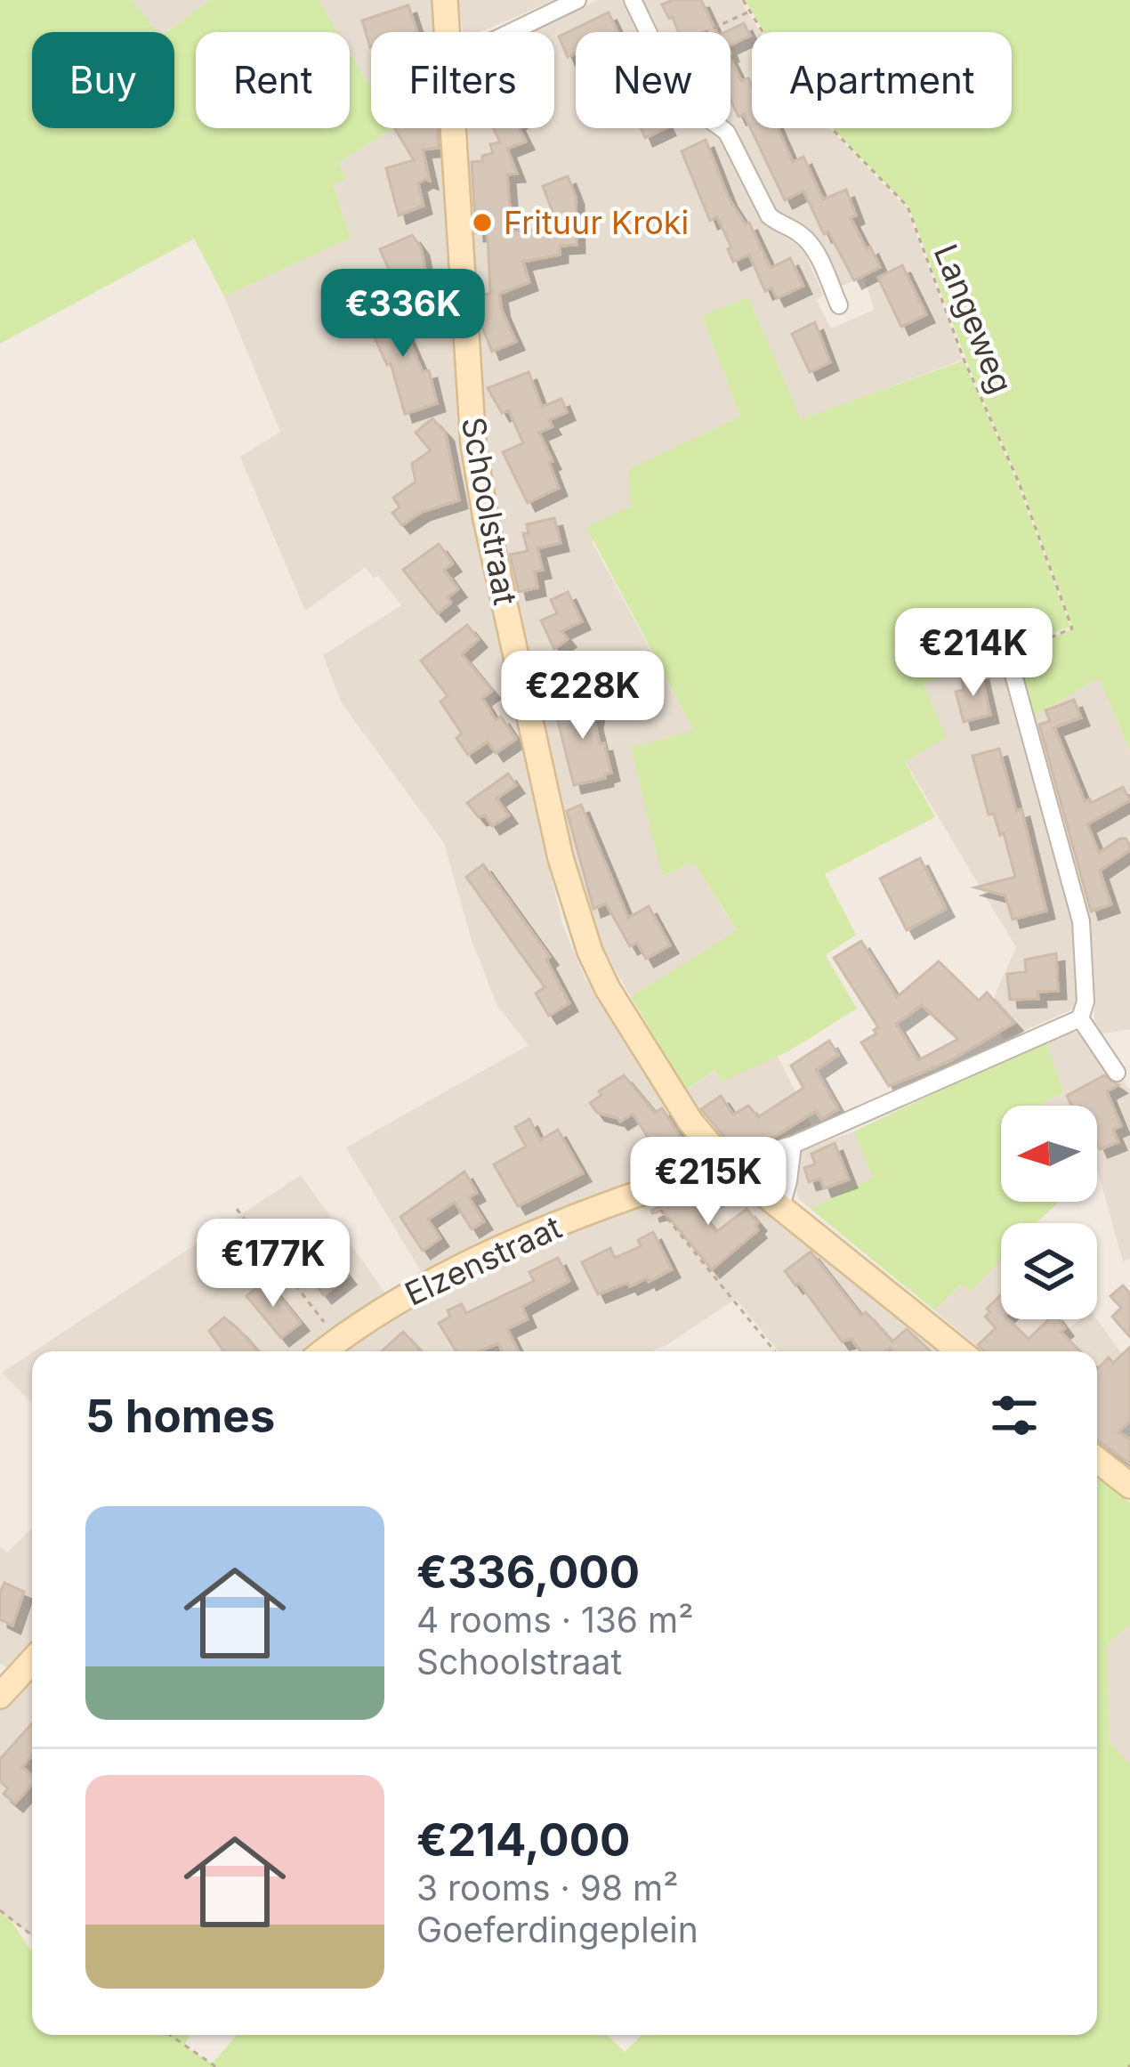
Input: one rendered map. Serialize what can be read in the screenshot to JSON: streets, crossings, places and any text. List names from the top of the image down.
{
  "streets": {
    "street": ["Schoolstraat", "Elzenstraat"],
    "path": ["Langeweg"]
  },
  "crossings": [
    ["Schoolstraat", "Elzenstraat"]
  ],
  "places": ["Frituur Kroki"],
  "north": "left",
  "page": {
    "chip": [
      "Buy",
      "Rent",
      "Filters",
      "New",
      "Apartment"
    ],
    "price": [
      "€336K",
      "€214K",
      "€228K",
      "€215K",
      "€177K"
    ],
    "heading": "5 homes",
    "list": [
      {
        "name": "€336,000",
        "note": "4 rooms · 136 m² · Schoolstraat"
      },
      {
        "name": "€214,000",
        "note": "3 rooms · 98 m² · Goeferdingeplein"
      }
    ]
  }
}
